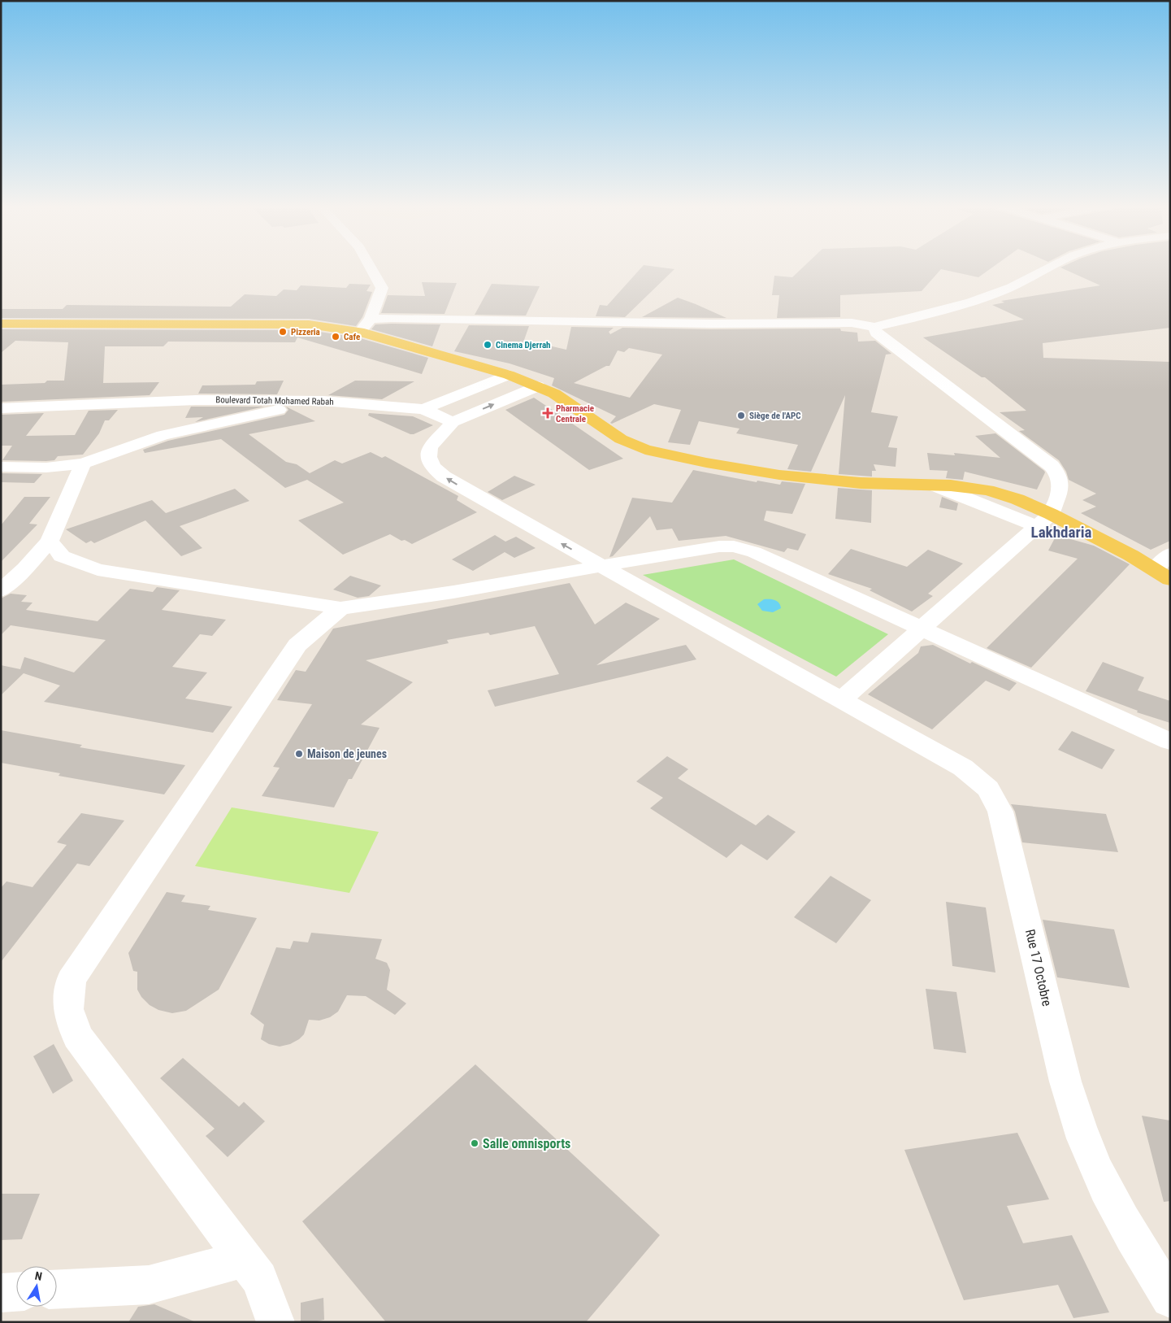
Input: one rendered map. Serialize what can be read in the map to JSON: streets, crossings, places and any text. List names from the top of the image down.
{
  "streets": {
    "street": ["Boulevard Totah Mohamed Rabah", "Rue 17 Octobre"]
  },
  "crossings": [
    ["Boulevard Totah Mohamed Rabah", "Rue 17 Octobre"]
  ],
  "districts": ["Lakhdaria"],
  "places": {
    "other": [
      "Pizzeria",
      "Cafe",
      "Cinema Djerrah",
      "Siège de l'APC",
      "Maison de jeunes",
      "Salle omnisports"
    ],
    "health": ["Pharmacie Centrale"]
  },
  "north": "top"
}
